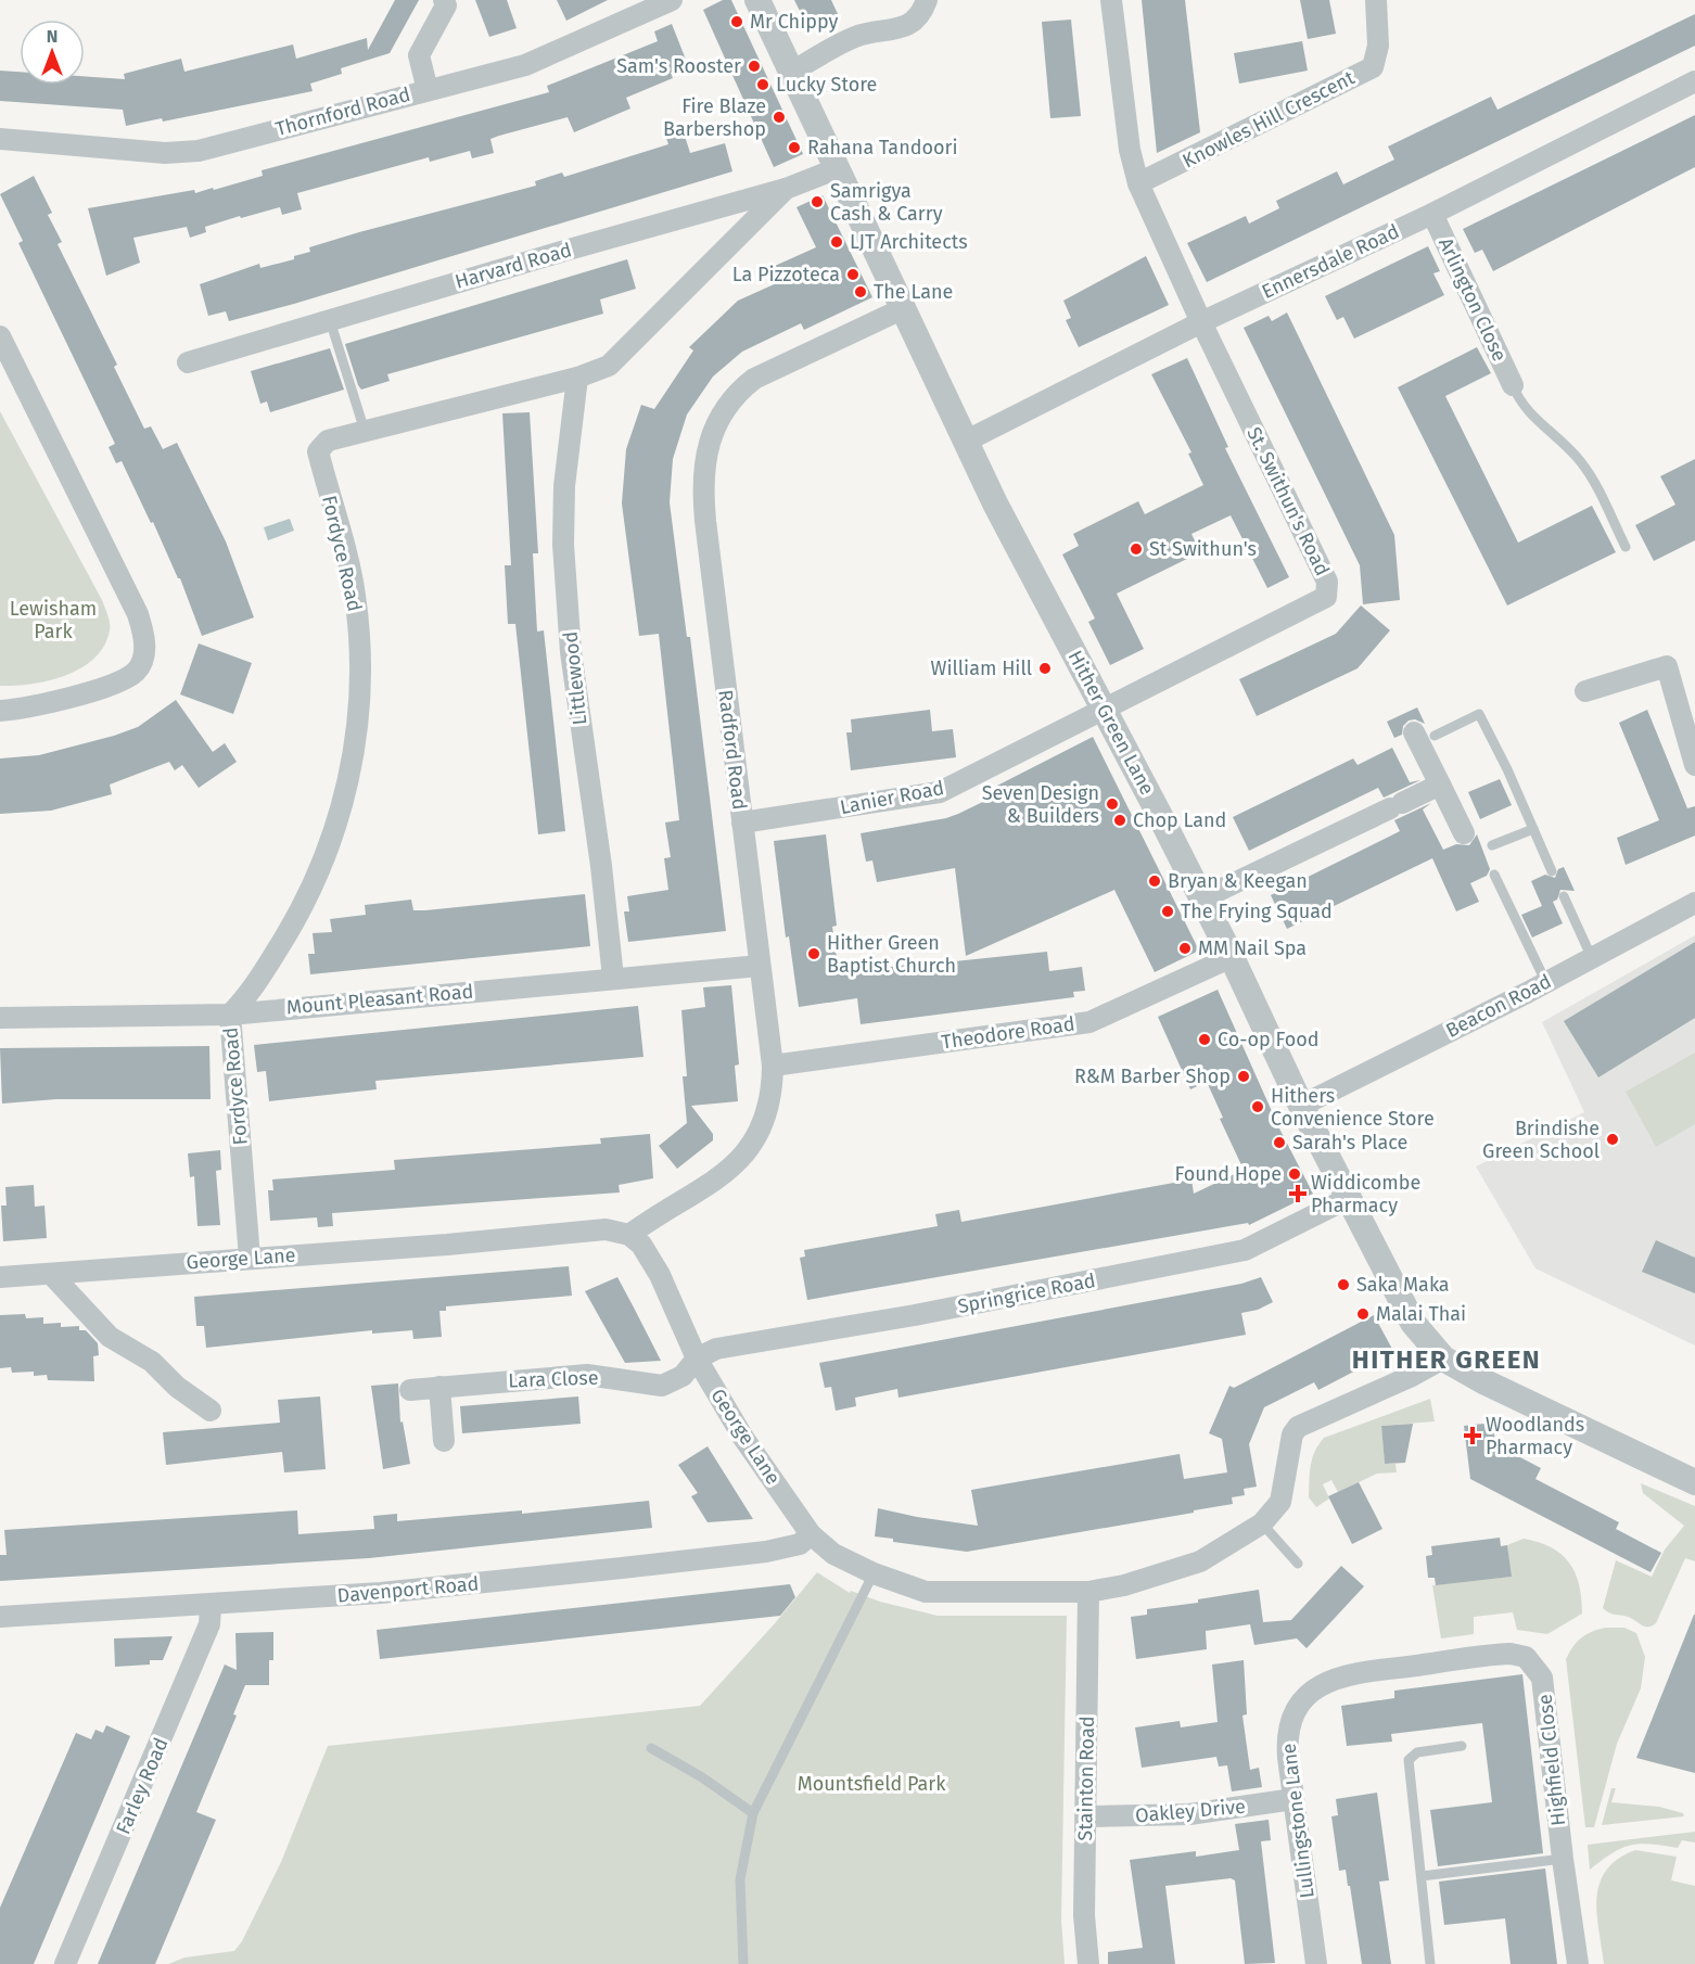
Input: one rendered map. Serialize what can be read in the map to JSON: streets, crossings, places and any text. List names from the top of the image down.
{
  "streets": {
    "street": [
      "Thornford Road",
      "Knowles Hill Crescent",
      "Ennersdale Road",
      "Harvard Road",
      "Arlington Close",
      "St. Swithun's Road",
      "Fordyce Road",
      "Littlewood",
      "Hither Green Lane",
      "Radford Road",
      "Lanier Road",
      "Mount Pleasant Road",
      "Beacon Road",
      "Theodore Road",
      "George Lane",
      "Springrice Road",
      "Lara Close",
      "Davenport Road",
      "Highfield Close",
      "Stainton Road",
      "Farley Road",
      "Oakley Drive",
      "Lullingstone Lane"
    ]
  },
  "crossings": [
    ["Ennersdale Road", "Arlington Close"],
    ["Ennersdale Road", "St. Swithun's Road"],
    ["Ennersdale Road", "Hither Green Lane"],
    ["Harvard Road", "Fordyce Road"],
    ["Harvard Road", "Hither Green Lane"],
    ["St. Swithun's Road", "Hither Green Lane"],
    ["St. Swithun's Road", "Lanier Road"],
    ["Fordyce Road", "Littlewood"],
    ["Fordyce Road", "Mount Pleasant Road"],
    ["Fordyce Road", "George Lane"],
    ["Littlewood", "Mount Pleasant Road"],
    ["Hither Green Lane", "Radford Road"],
    ["Hither Green Lane", "Lanier Road"],
    ["Hither Green Lane", "Beacon Road"],
    ["Hither Green Lane", "Theodore Road"],
    ["Hither Green Lane", "George Lane"],
    ["Hither Green Lane", "Springrice Road"],
    ["Radford Road", "Lanier Road"],
    ["Radford Road", "Mount Pleasant Road"],
    ["Radford Road", "Theodore Road"],
    ["Radford Road", "George Lane"],
    ["George Lane", "Springrice Road"],
    ["George Lane", "Lara Close"],
    ["George Lane", "Davenport Road"],
    ["George Lane", "Stainton Road"],
    ["Springrice Road", "Lara Close"],
    ["Davenport Road", "Farley Road"],
    ["Highfield Close", "Lullingstone Lane"],
    ["Stainton Road", "Oakley Drive"],
    ["Oakley Drive", "Lullingstone Lane"]
  ],
  "districts": ["HITHER GREEN"],
  "parks": ["Lewisham Park", "Mountsfield Park"],
  "places": {
    "other": [
      "Mr Chippy",
      "Sam's Rooster",
      "Lucky Store",
      "Fire Blaze Barbershop",
      "Rahana Tandoori",
      "Samrigya Cash & Carry",
      "LJT Architects",
      "La Pizzoteca",
      "The Lane",
      "St Swithun's",
      "William Hill",
      "Seven Design & Builders",
      "Chop Land",
      "Bryan & Keegan",
      "The Frying Squad",
      "MM Nail Spa",
      "Hither Green Baptist Church",
      "Co-op Food",
      "R&M Barber Shop",
      "Hithers Convenience Store",
      "Brindishe Green School",
      "Sarah's Place",
      "Found Hope",
      "Saka Maka",
      "Malai Thai"
    ],
    "health": ["Widdicombe Pharmacy", "Woodlands Pharmacy"]
  },
  "north": "top"
}
